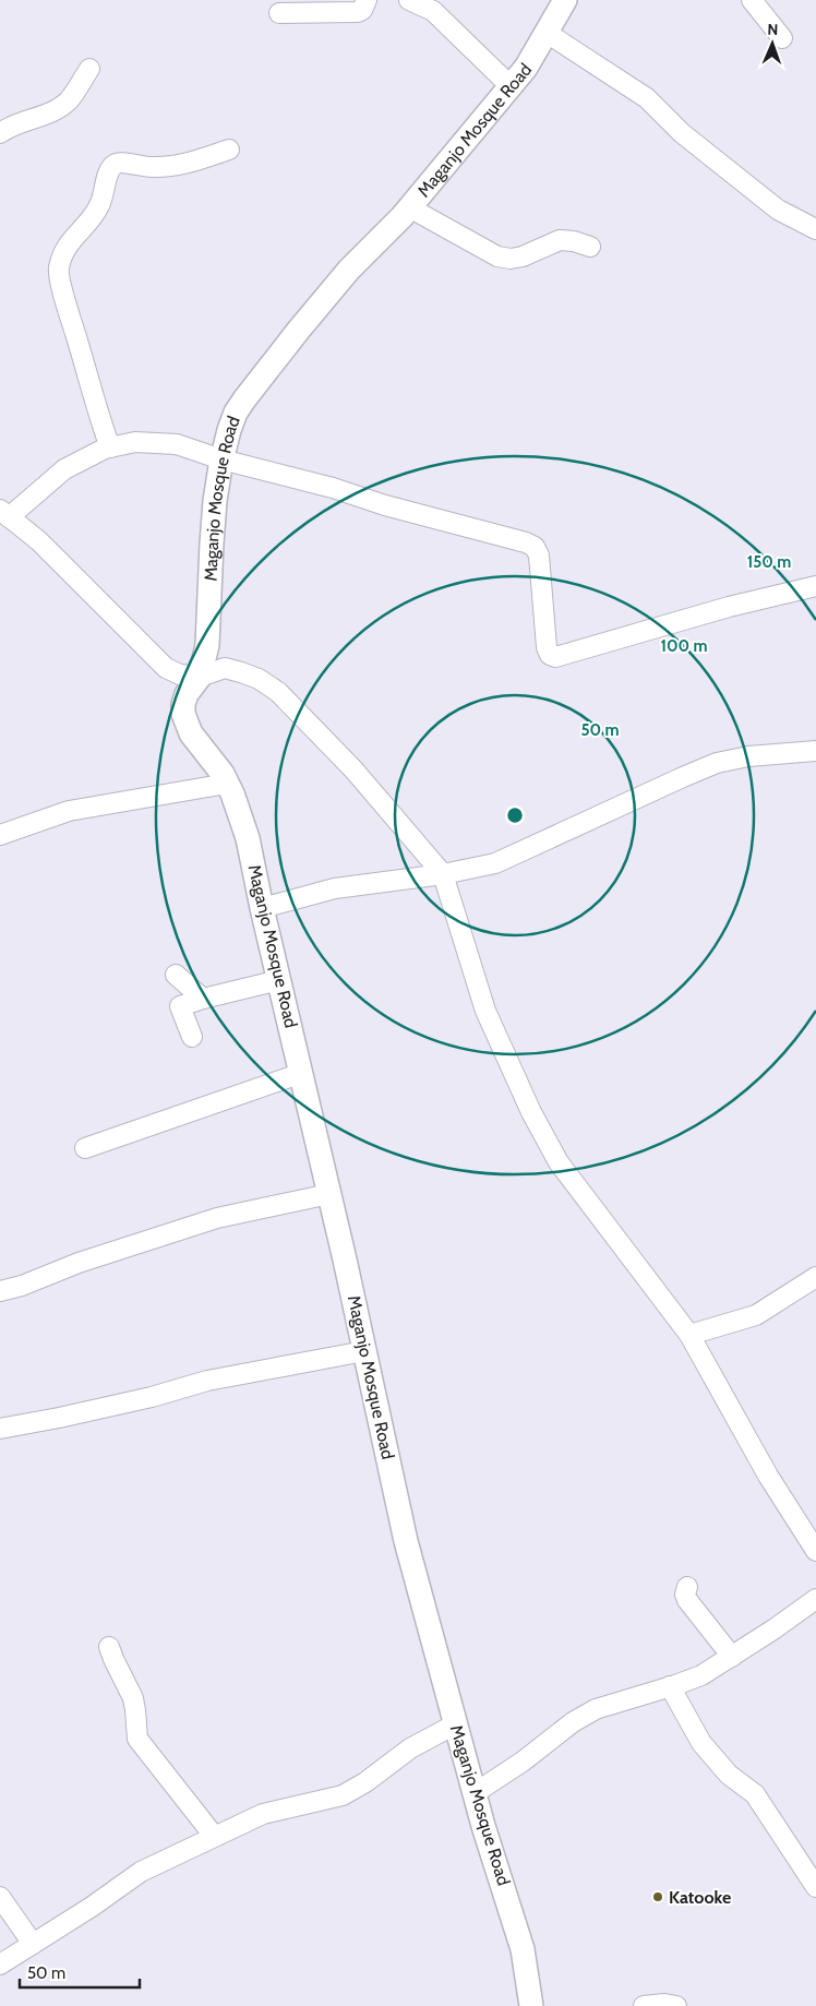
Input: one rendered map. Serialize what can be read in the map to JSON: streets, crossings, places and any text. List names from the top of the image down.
{
  "streets": {
    "street": ["Maganjo Mosque Road"]
  },
  "places": ["Katooke"],
  "scale_bar": "50 m",
  "north": "top",
  "rings": ["150 m", "100 m", "50 m"]
}
